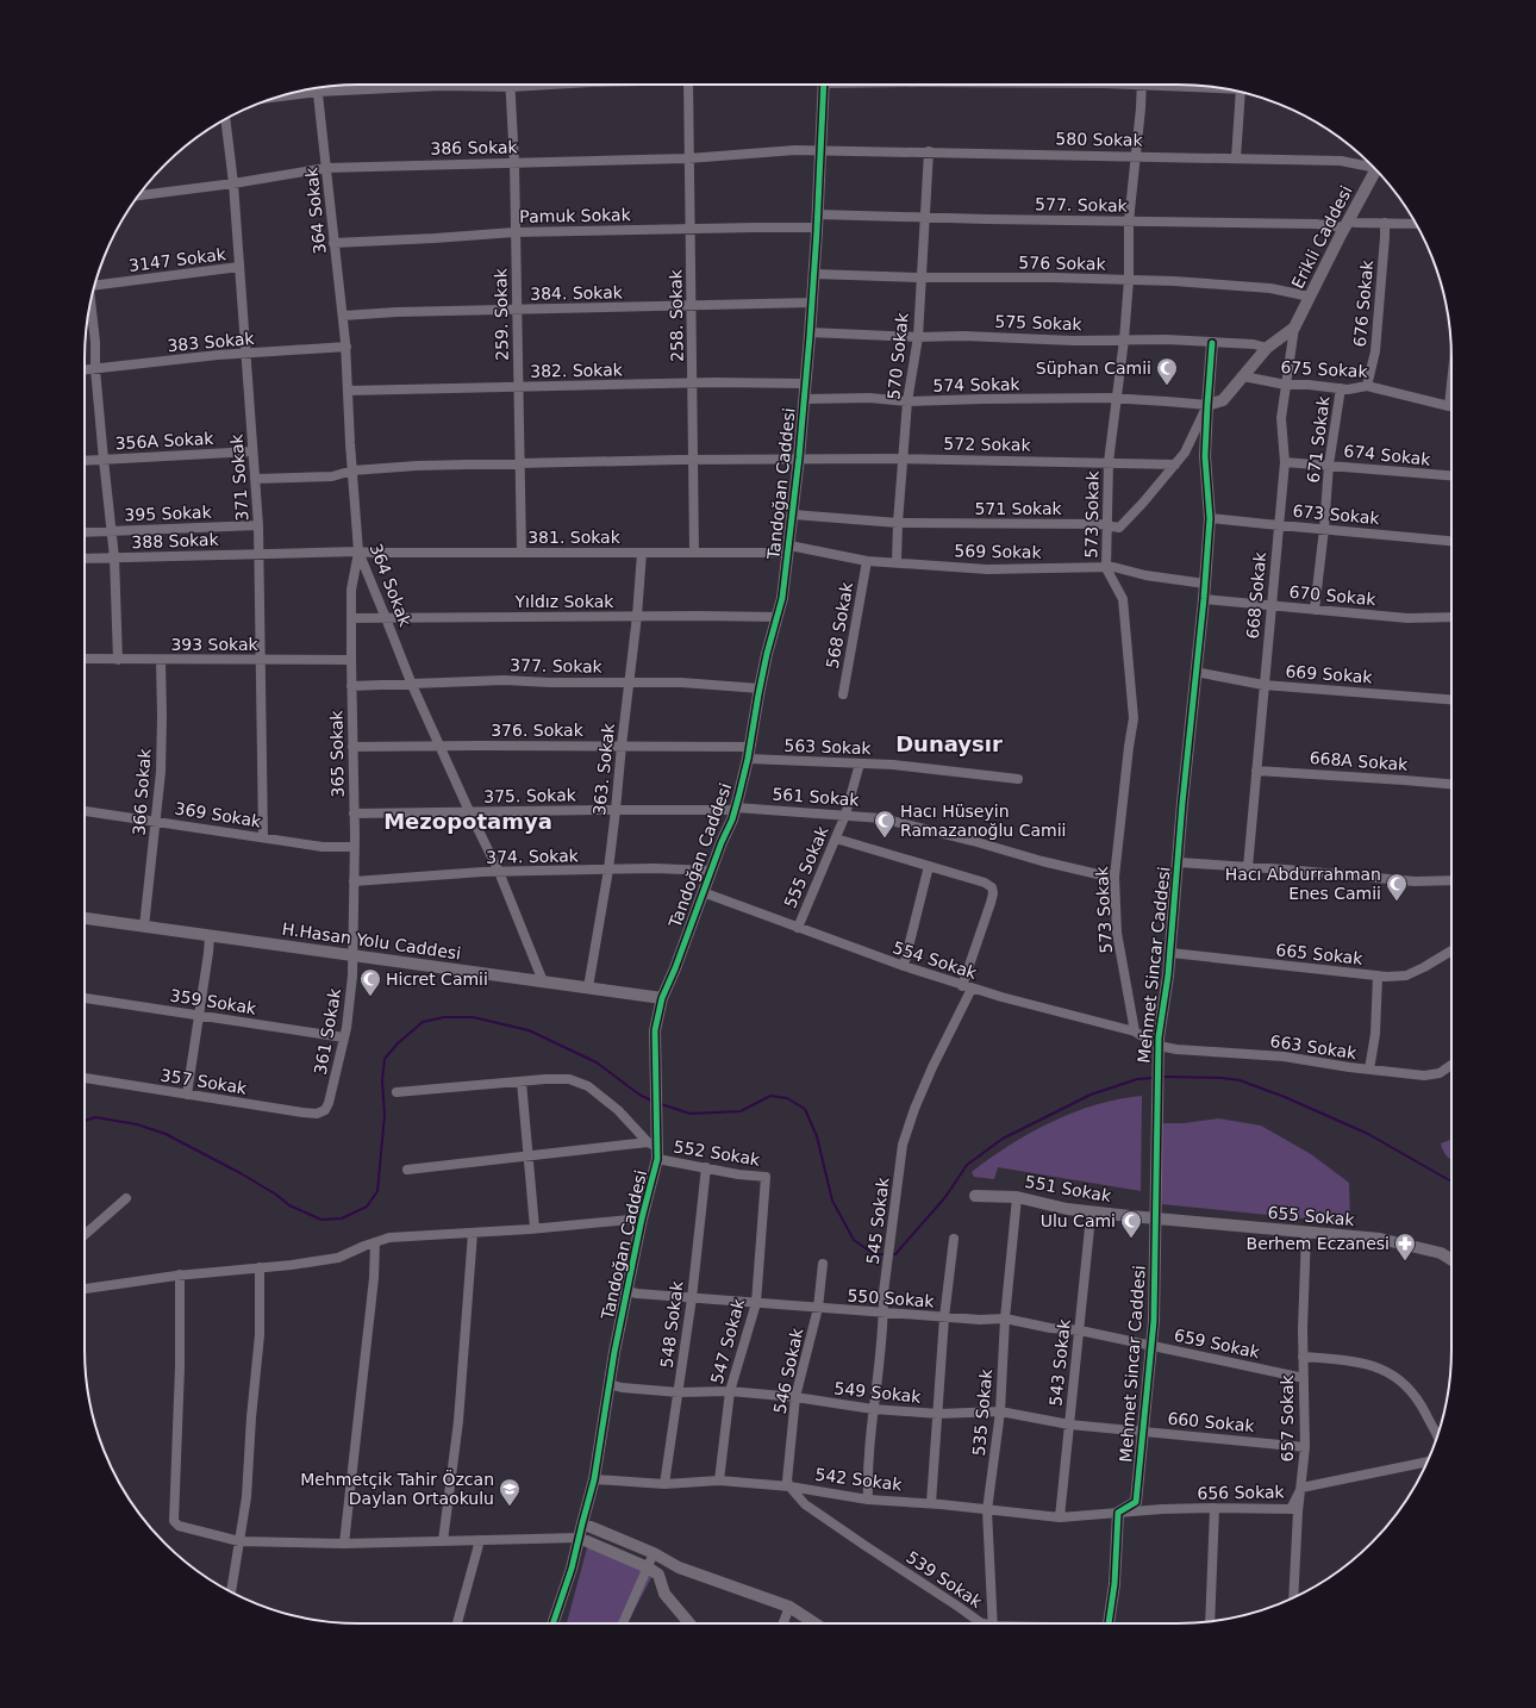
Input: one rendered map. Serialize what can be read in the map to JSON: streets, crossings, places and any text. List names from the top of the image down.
{
  "streets": {
    "street": [
      "580 Sokak",
      "386 Sokak",
      "577. Sokak",
      "364 Sokak",
      "Pamuk Sokak",
      "Erikli Caddesi",
      "3147 Sokak",
      "576 Sokak",
      "384. Sokak",
      "676 Sokak",
      "259. Sokak",
      "258. Sokak",
      "575 Sokak",
      "383 Sokak",
      "570 Sokak",
      "675 Sokak",
      "382. Sokak",
      "574 Sokak",
      "671 Sokak",
      "356A Sokak",
      "572 Sokak",
      "674 Sokak",
      "371 Sokak",
      "Tandoğan Caddesi",
      "571 Sokak",
      "395 Sokak",
      "573 Sokak",
      "673 Sokak",
      "381. Sokak",
      "388 Sokak",
      "569 Sokak",
      "668 Sokak",
      "670 Sokak",
      "Yıldız Sokak",
      "568 Sokak",
      "393 Sokak",
      "377. Sokak",
      "669 Sokak",
      "376. Sokak",
      "563 Sokak",
      "365 Sokak",
      "668A Sokak",
      "363. Sokak",
      "366 Sokak",
      "375. Sokak",
      "561 Sokak",
      "369 Sokak",
      "374. Sokak",
      "555 Sokak",
      "H.Hasan Yolu Caddesi",
      "665 Sokak",
      "554 Sokak",
      "Mehmet Sincar Caddesi",
      "359 Sokak",
      "361 Sokak",
      "663 Sokak",
      "357 Sokak",
      "552 Sokak",
      "551 Sokak",
      "655 Sokak",
      "545 Sokak",
      "550 Sokak",
      "548 Sokak",
      "547 Sokak",
      "659 Sokak",
      "543 Sokak",
      "546 Sokak",
      "549 Sokak",
      "535 Sokak",
      "657 Sokak",
      "660 Sokak",
      "542 Sokak",
      "656 Sokak",
      "539 Sokak"
    ]
  },
  "crossings": [
    ["580 Sokak", "386 Sokak"],
    ["580 Sokak", "570 Sokak"],
    ["580 Sokak", "Tandoğan Caddesi"],
    ["580 Sokak", "573 Sokak"],
    ["386 Sokak", "364 Sokak"],
    ["386 Sokak", "259. Sokak"],
    ["386 Sokak", "258. Sokak"],
    ["386 Sokak", "371 Sokak"],
    ["386 Sokak", "Tandoğan Caddesi"],
    ["577. Sokak", "Erikli Caddesi"],
    ["577. Sokak", "676 Sokak"],
    ["577. Sokak", "570 Sokak"],
    ["577. Sokak", "Tandoğan Caddesi"],
    ["577. Sokak", "573 Sokak"],
    ["364 Sokak", "Pamuk Sokak"],
    ["364 Sokak", "384. Sokak"],
    ["364 Sokak", "383 Sokak"],
    ["364 Sokak", "382. Sokak"],
    ["364 Sokak", "572 Sokak"],
    ["364 Sokak", "381. Sokak"],
    ["364 Sokak", "388 Sokak"],
    ["364 Sokak", "Yıldız Sokak"],
    ["364 Sokak", "377. Sokak"],
    ["364 Sokak", "376. Sokak"],
    ["364 Sokak", "365 Sokak"],
    ["364 Sokak", "375. Sokak"],
    ["364 Sokak", "374. Sokak"],
    ["364 Sokak", "H.Hasan Yolu Caddesi"],
    ["Pamuk Sokak", "259. Sokak"],
    ["Pamuk Sokak", "258. Sokak"],
    ["Pamuk Sokak", "Tandoğan Caddesi"],
    ["Erikli Caddesi", "576 Sokak"],
    ["Erikli Caddesi", "668 Sokak"],
    ["3147 Sokak", "371 Sokak"],
    ["576 Sokak", "570 Sokak"],
    ["576 Sokak", "Tandoğan Caddesi"],
    ["576 Sokak", "573 Sokak"],
    ["384. Sokak", "259. Sokak"],
    ["384. Sokak", "258. Sokak"],
    ["384. Sokak", "Tandoğan Caddesi"],
    ["676 Sokak", "675 Sokak"],
    ["259. Sokak", "382. Sokak"],
    ["259. Sokak", "572 Sokak"],
    ["259. Sokak", "381. Sokak"],
    ["258. Sokak", "382. Sokak"],
    ["258. Sokak", "572 Sokak"],
    ["258. Sokak", "381. Sokak"],
    ["575 Sokak", "570 Sokak"],
    ["575 Sokak", "Tandoğan Caddesi"],
    ["575 Sokak", "573 Sokak"],
    ["575 Sokak", "Mehmet Sincar Caddesi"],
    ["383 Sokak", "371 Sokak"],
    ["570 Sokak", "574 Sokak"],
    ["570 Sokak", "572 Sokak"],
    ["570 Sokak", "571 Sokak"],
    ["570 Sokak", "569 Sokak"],
    ["675 Sokak", "671 Sokak"],
    ["675 Sokak", "668 Sokak"],
    ["382. Sokak", "Tandoğan Caddesi"],
    ["574 Sokak", "Tandoğan Caddesi"],
    ["574 Sokak", "571 Sokak"],
    ["574 Sokak", "573 Sokak"],
    ["574 Sokak", "Mehmet Sincar Caddesi"],
    ["671 Sokak", "674 Sokak"],
    ["671 Sokak", "673 Sokak"],
    ["671 Sokak", "670 Sokak"],
    ["356A Sokak", "371 Sokak"],
    ["572 Sokak", "371 Sokak"],
    ["572 Sokak", "Tandoğan Caddesi"],
    ["572 Sokak", "571 Sokak"],
    ["572 Sokak", "573 Sokak"],
    ["674 Sokak", "668 Sokak"],
    ["371 Sokak", "395 Sokak"],
    ["371 Sokak", "388 Sokak"],
    ["371 Sokak", "393 Sokak"],
    ["371 Sokak", "369 Sokak"],
    ["Tandoğan Caddesi", "571 Sokak"],
    ["Tandoğan Caddesi", "381. Sokak"],
    ["Tandoğan Caddesi", "569 Sokak"],
    ["Tandoğan Caddesi", "Yıldız Sokak"],
    ["Tandoğan Caddesi", "377. Sokak"],
    ["Tandoğan Caddesi", "376. Sokak"],
    ["Tandoğan Caddesi", "563 Sokak"],
    ["Tandoğan Caddesi", "375. Sokak"],
    ["Tandoğan Caddesi", "561 Sokak"],
    ["Tandoğan Caddesi", "374. Sokak"],
    ["Tandoğan Caddesi", "H.Hasan Yolu Caddesi"],
    ["Tandoğan Caddesi", "554 Sokak"],
    ["Tandoğan Caddesi", "552 Sokak"],
    ["Tandoğan Caddesi", "550 Sokak"],
    ["Tandoğan Caddesi", "549 Sokak"],
    ["Tandoğan Caddesi", "542 Sokak"],
    ["571 Sokak", "573 Sokak"],
    ["571 Sokak", "Mehmet Sincar Caddesi"],
    ["573 Sokak", "569 Sokak"],
    ["573 Sokak", "561 Sokak"],
    ["573 Sokak", "554 Sokak"],
    ["673 Sokak", "668 Sokak"],
    ["673 Sokak", "Mehmet Sincar Caddesi"],
    ["381. Sokak", "388 Sokak"],
    ["381. Sokak", "569 Sokak"],
    ["381. Sokak", "365 Sokak"],
    ["381. Sokak", "363. Sokak"],
    ["388 Sokak", "365 Sokak"],
    ["569 Sokak", "568 Sokak"],
    ["569 Sokak", "Mehmet Sincar Caddesi"],
    ["668 Sokak", "670 Sokak"],
    ["668 Sokak", "669 Sokak"],
    ["668 Sokak", "668A Sokak"],
    ["670 Sokak", "Mehmet Sincar Caddesi"],
    ["Yıldız Sokak", "365 Sokak"],
    ["Yıldız Sokak", "363. Sokak"],
    ["393 Sokak", "365 Sokak"],
    ["393 Sokak", "366 Sokak"],
    ["377. Sokak", "365 Sokak"],
    ["377. Sokak", "363. Sokak"],
    ["669 Sokak", "Mehmet Sincar Caddesi"],
    ["376. Sokak", "563 Sokak"],
    ["376. Sokak", "365 Sokak"],
    ["376. Sokak", "363. Sokak"],
    ["563 Sokak", "555 Sokak"],
    ["365 Sokak", "375. Sokak"],
    ["365 Sokak", "369 Sokak"],
    ["365 Sokak", "374. Sokak"],
    ["365 Sokak", "H.Hasan Yolu Caddesi"],
    ["365 Sokak", "361 Sokak"],
    ["363. Sokak", "375. Sokak"],
    ["363. Sokak", "374. Sokak"],
    ["363. Sokak", "H.Hasan Yolu Caddesi"],
    ["366 Sokak", "369 Sokak"],
    ["366 Sokak", "H.Hasan Yolu Caddesi"],
    ["375. Sokak", "561 Sokak"],
    ["561 Sokak", "555 Sokak"],
    ["555 Sokak", "554 Sokak"],
    ["H.Hasan Yolu Caddesi", "361 Sokak"],
    ["665 Sokak", "Mehmet Sincar Caddesi"],
    ["554 Sokak", "Mehmet Sincar Caddesi"],
    ["554 Sokak", "663 Sokak"],
    ["554 Sokak", "545 Sokak"],
    ["Mehmet Sincar Caddesi", "663 Sokak"],
    ["Mehmet Sincar Caddesi", "551 Sokak"],
    ["Mehmet Sincar Caddesi", "655 Sokak"],
    ["Mehmet Sincar Caddesi", "550 Sokak"],
    ["Mehmet Sincar Caddesi", "659 Sokak"],
    ["Mehmet Sincar Caddesi", "549 Sokak"],
    ["Mehmet Sincar Caddesi", "660 Sokak"],
    ["Mehmet Sincar Caddesi", "542 Sokak"],
    ["Mehmet Sincar Caddesi", "656 Sokak"],
    ["359 Sokak", "361 Sokak"],
    ["361 Sokak", "357 Sokak"],
    ["552 Sokak", "548 Sokak"],
    ["552 Sokak", "547 Sokak"],
    ["551 Sokak", "655 Sokak"],
    ["551 Sokak", "543 Sokak"],
    ["551 Sokak", "535 Sokak"],
    ["655 Sokak", "657 Sokak"],
    ["545 Sokak", "550 Sokak"],
    ["545 Sokak", "549 Sokak"],
    ["545 Sokak", "542 Sokak"],
    ["550 Sokak", "548 Sokak"],
    ["550 Sokak", "547 Sokak"],
    ["550 Sokak", "659 Sokak"],
    ["550 Sokak", "543 Sokak"],
    ["550 Sokak", "546 Sokak"],
    ["550 Sokak", "535 Sokak"],
    ["548 Sokak", "549 Sokak"],
    ["548 Sokak", "542 Sokak"],
    ["547 Sokak", "549 Sokak"],
    ["547 Sokak", "542 Sokak"],
    ["659 Sokak", "657 Sokak"],
    ["543 Sokak", "549 Sokak"],
    ["543 Sokak", "542 Sokak"],
    ["546 Sokak", "549 Sokak"],
    ["546 Sokak", "542 Sokak"],
    ["546 Sokak", "539 Sokak"],
    ["549 Sokak", "535 Sokak"],
    ["549 Sokak", "660 Sokak"],
    ["535 Sokak", "542 Sokak"],
    ["657 Sokak", "660 Sokak"],
    ["657 Sokak", "656 Sokak"],
    ["542 Sokak", "656 Sokak"],
    ["542 Sokak", "539 Sokak"]
  ],
  "districts": ["Dunaysır", "Mezopotamya"],
  "places": {
    "mosque": [
      "Süphan Camii",
      "Hacı Hüseyin Ramazanoğlu Camii",
      "Hacı Abdurrahman Enes Camii",
      "Hicret Camii",
      "Ulu Cami"
    ],
    "pharmacy": ["Berhem Eczanesi"],
    "school or university": ["Mehmetçik Tahir Özcan Daylan Ortaokulu"]
  }
}
